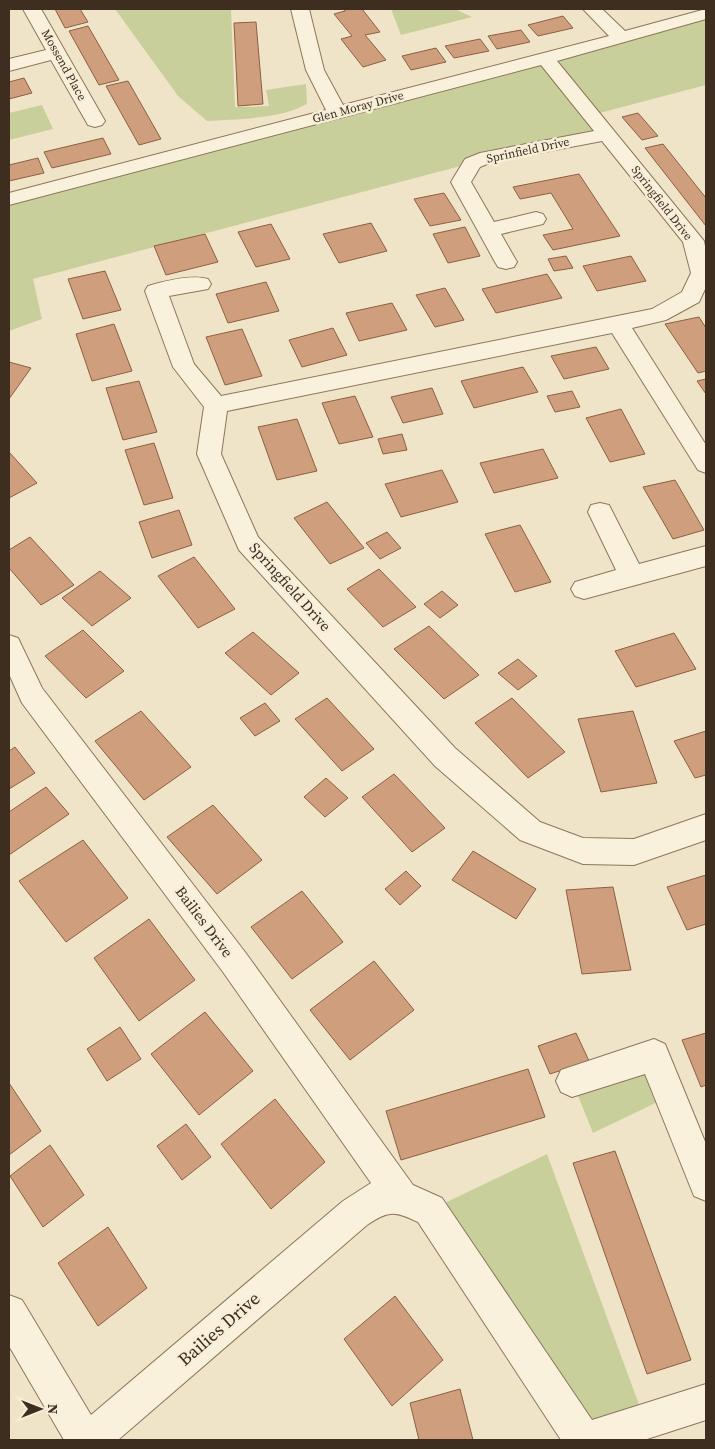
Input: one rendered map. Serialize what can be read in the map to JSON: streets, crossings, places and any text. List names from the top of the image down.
{
  "streets": {
    "street": [
      "Mossend Place",
      "Glen Moray Drive",
      "Sprinfield Drive",
      "Springfield Drive",
      "Bailies Drive"
    ]
  },
  "crossings": [
    ["Glen Moray Drive", "Springfield Drive"],
    ["Sprinfield Drive", "Springfield Drive"]
  ],
  "north": "right"
}
